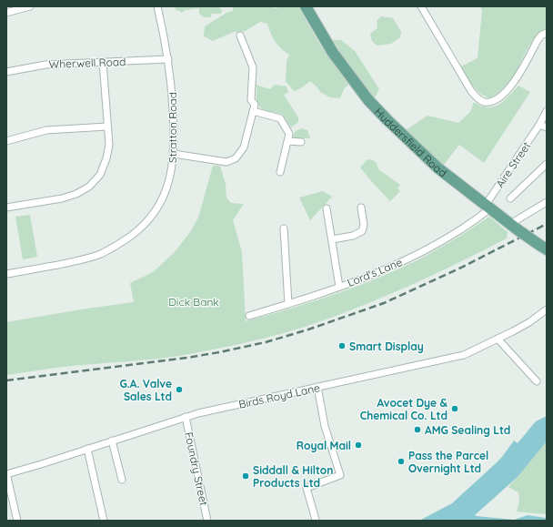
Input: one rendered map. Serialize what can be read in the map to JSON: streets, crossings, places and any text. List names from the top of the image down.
{
  "streets": {
    "main road": ["Huddersfield Road"],
    "street": [
      "Wherwell Road",
      "Stratton Road",
      "Aire Street",
      "Lord's Lane",
      "Birds Royd Lane",
      "Foundry Street"
    ]
  },
  "crossings": [
    ["Wherwell Road", "Stratton Road"],
    ["Huddersfield Road", "Aire Street"],
    ["Huddersfield Road", "Lord's Lane"],
    ["Aire Street", "Lord's Lane"],
    ["Birds Royd Lane", "Foundry Street"]
  ],
  "parks": ["Dick Bank"],
  "places": [
    "Smart Display",
    "G.A. Valve Sales Ltd",
    "Avocet Dye & Chemical Co. Ltd",
    "AMG Sealing Ltd",
    "Royal Mail",
    "Pass the Parcel Overnight Ltd",
    "Siddall & Hilton Products Ltd"
  ]
}
